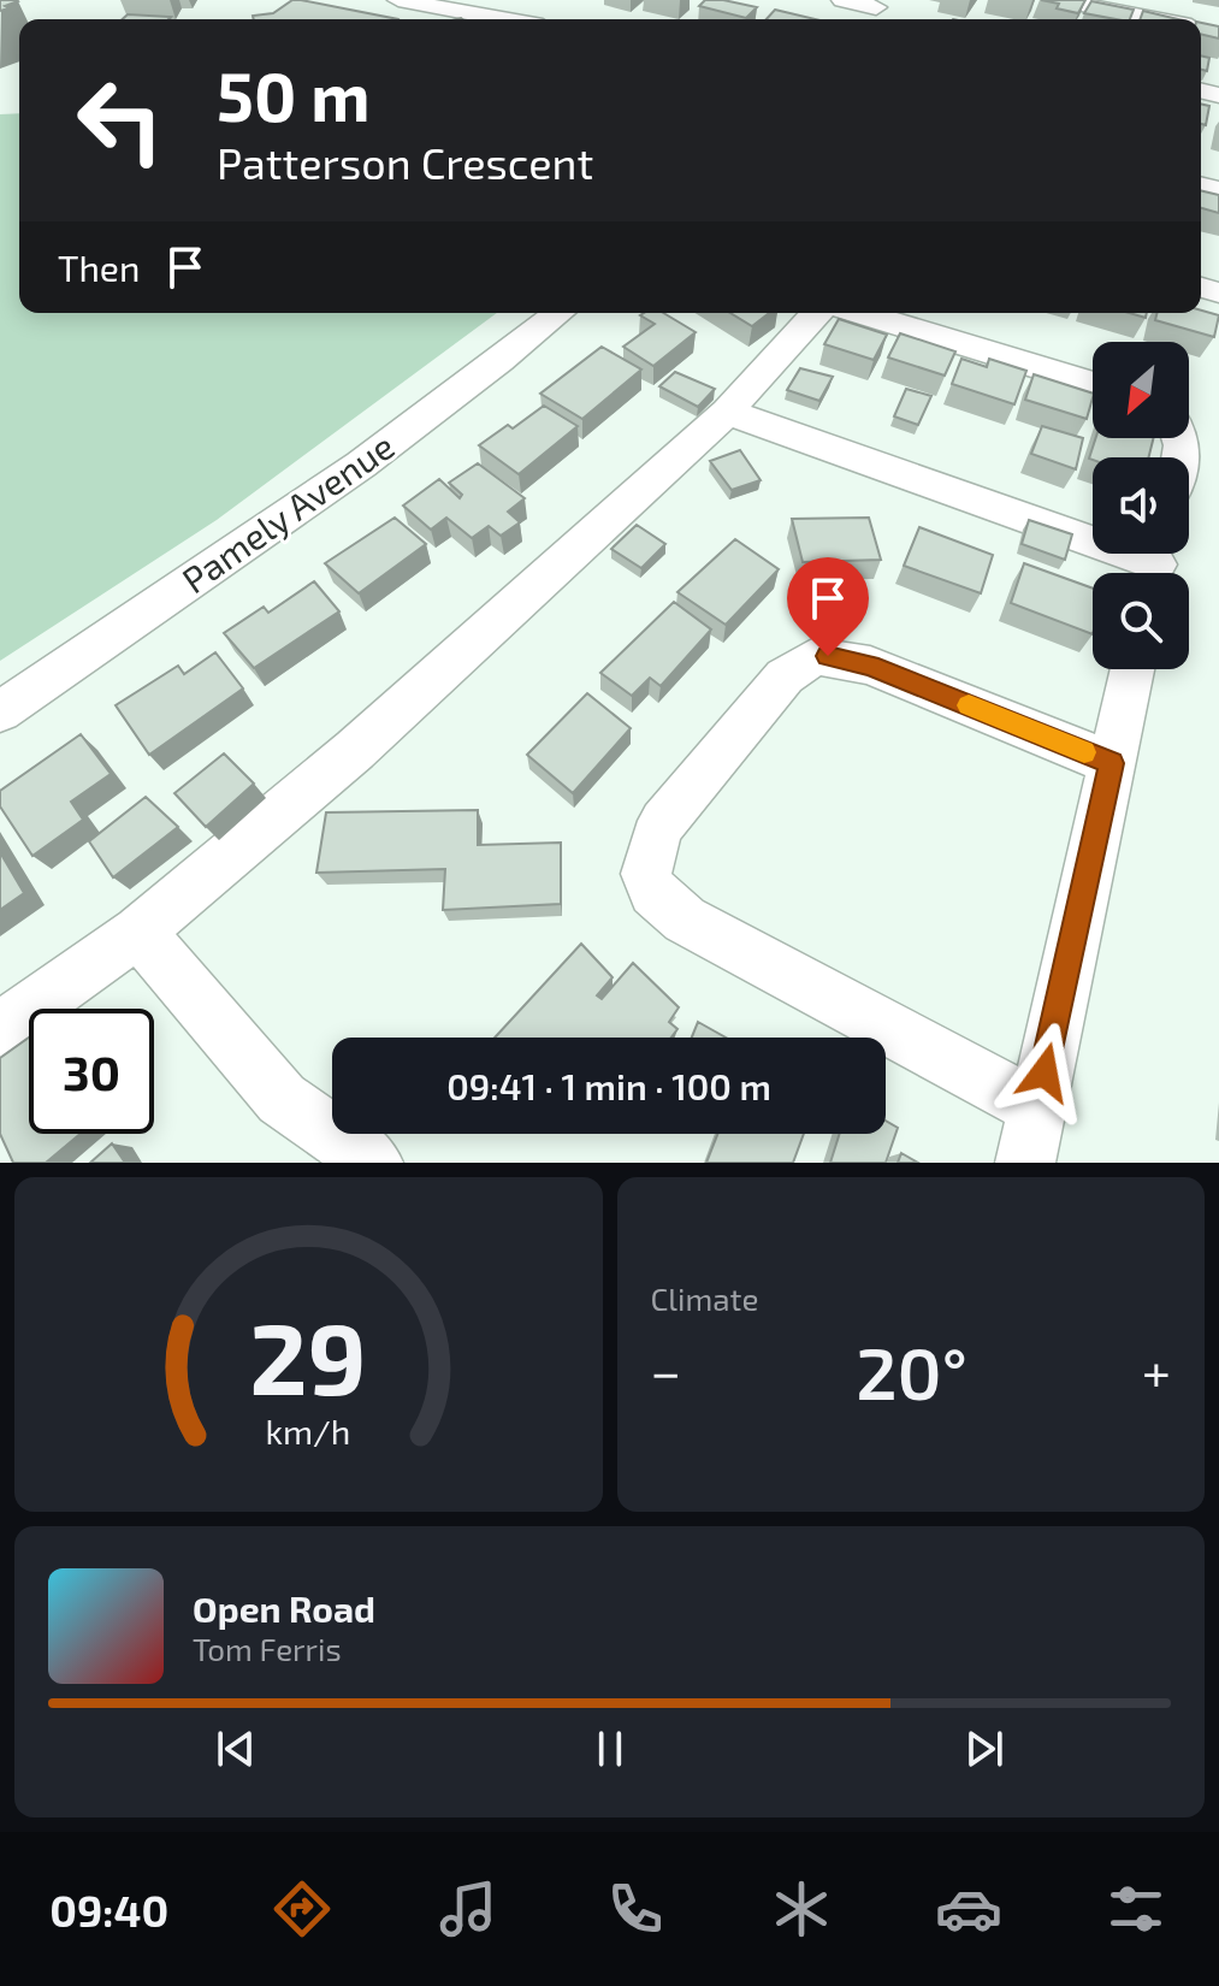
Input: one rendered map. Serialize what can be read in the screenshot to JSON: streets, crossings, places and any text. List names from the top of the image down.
{
  "streets": {
    "street": ["Pamely Avenue"]
  },
  "north": "bottom left",
  "page": {
    "turn": ["50 m", "Patterson Crescent"],
    "then": "Then",
    "limit": "30",
    "trip": "09:41 · 1 min · 100 m",
    "tile": "Climate",
    "heat": ["−", "20°", "+"],
    "song": ["Open Road", "Tom Ferris"],
    "tabs": "09:40",
    "gauge": ["29", "km/h"]
  }
}
